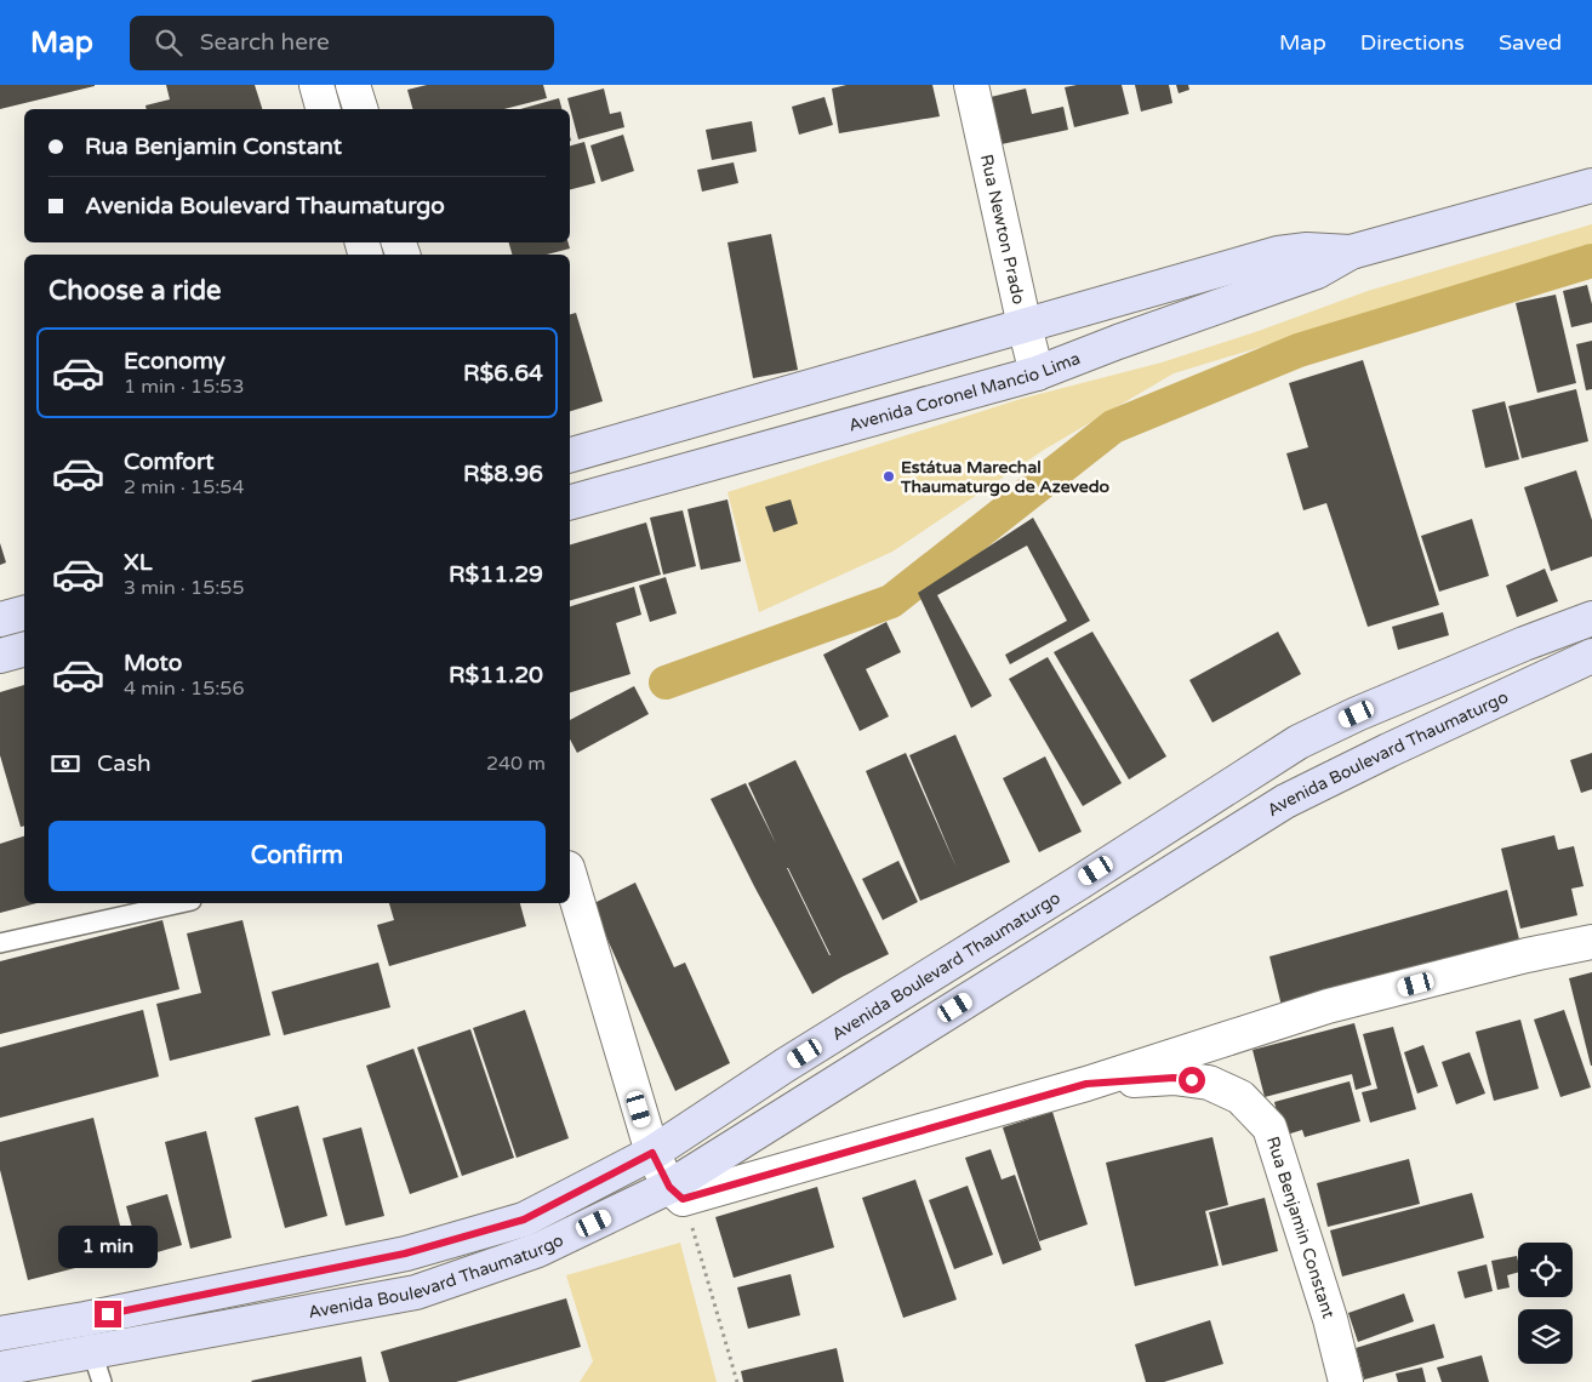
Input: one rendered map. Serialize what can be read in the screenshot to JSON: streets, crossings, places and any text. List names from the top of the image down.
{
  "streets": {
    "main road": ["Avenida Coronel Mancio Lima", "Avenida Boulevard Thaumaturgo"],
    "street": ["Rua Newton Prado", "Rua Benjamin Constant"]
  },
  "crossings": [
    ["Rua Newton Prado", "Avenida Coronel Mancio Lima"]
  ],
  "places": ["Estátua Marechal Thaumaturgo de Azevedo"],
  "page": {
    "header": "Map",
    "search": "Search here",
    "nav": ["Map", "Directions", "Saved"],
    "banner": ["Rua Benjamin Constant", "Avenida Boulevard Thaumaturgo"],
    "heading": "Choose a ride",
    "list": [
      {
        "name": "Economy",
        "note": "1 min · 15:53",
        "value": "R$6.64"
      },
      {
        "name": "Comfort",
        "note": "2 min · 15:54",
        "value": "R$8.96"
      },
      {
        "name": "XL",
        "note": "3 min · 15:55",
        "value": "R$11.29"
      },
      {
        "name": "Moto",
        "note": "4 min · 15:56",
        "value": "R$11.20"
      }
    ],
    "pay": ["Cash", "240 m"],
    "buttons": "Confirm",
    "bubble": "1 min"
  }
}
